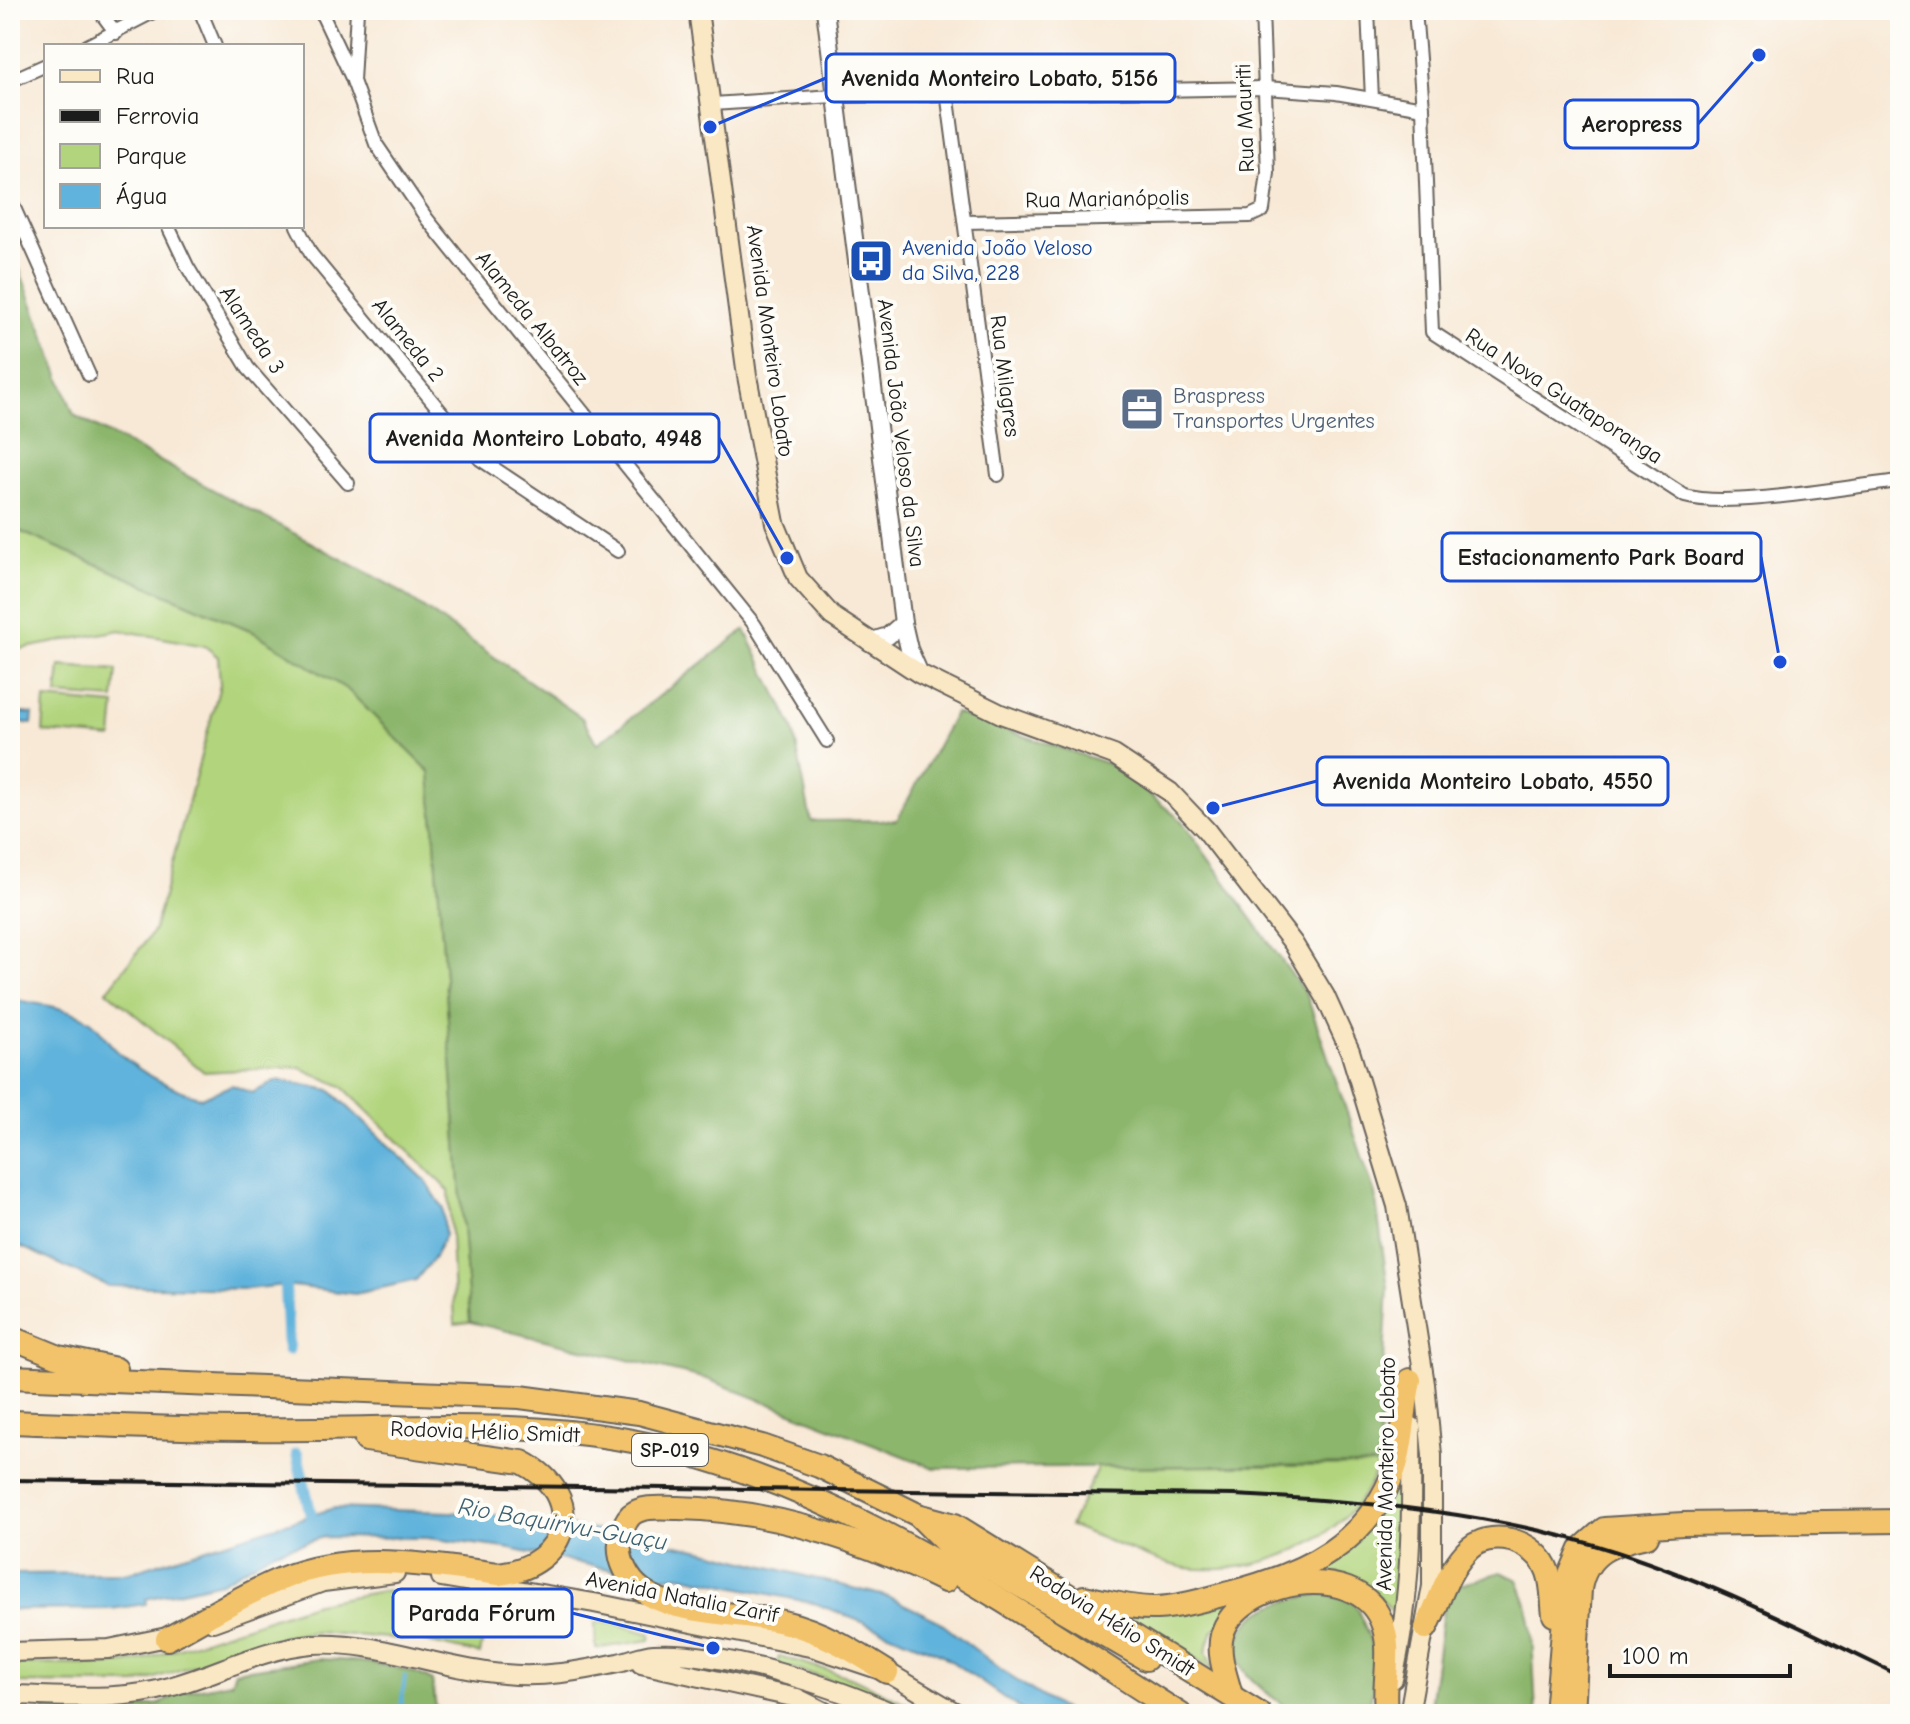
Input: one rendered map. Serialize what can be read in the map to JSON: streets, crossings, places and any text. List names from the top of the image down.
{
  "streets": {
    "highway": ["Rodovia Hélio Smidt", "SP-019"],
    "main road": ["Avenida Monteiro Lobato", "Avenida Natalia Zarif"],
    "street": [
      "Rua Mauriti",
      "Rua Marianópolis",
      "Alameda Albatroz",
      "Alameda 3",
      "Alameda 2",
      "Rua Milagres",
      "Rua Nova Guataporanga",
      "Avenida João Veloso da Silva"
    ]
  },
  "crossings": [
    ["Rua Mauriti", "Rua Marianópolis"],
    ["Rua Marianópolis", "Rua Milagres"]
  ],
  "water": ["Rio Baquirivu-Guaçu"],
  "places": {
    "other": [
      "Aeropress",
      "Avenida Monteiro Lobato, 5156",
      "Avenida Monteiro Lobato, 4948",
      "Estacionamento Park Board",
      "Avenida Monteiro Lobato, 4550",
      "Parada Fórum"
    ],
    "bus stop": ["Avenida João Veloso da Silva, 228"],
    "office": ["Braspress Transportes Urgentes"]
  },
  "legend": [
    "Rua",
    "Ferrovia",
    "Parque",
    "Água"
  ],
  "scale_bar": "100 m"
}
